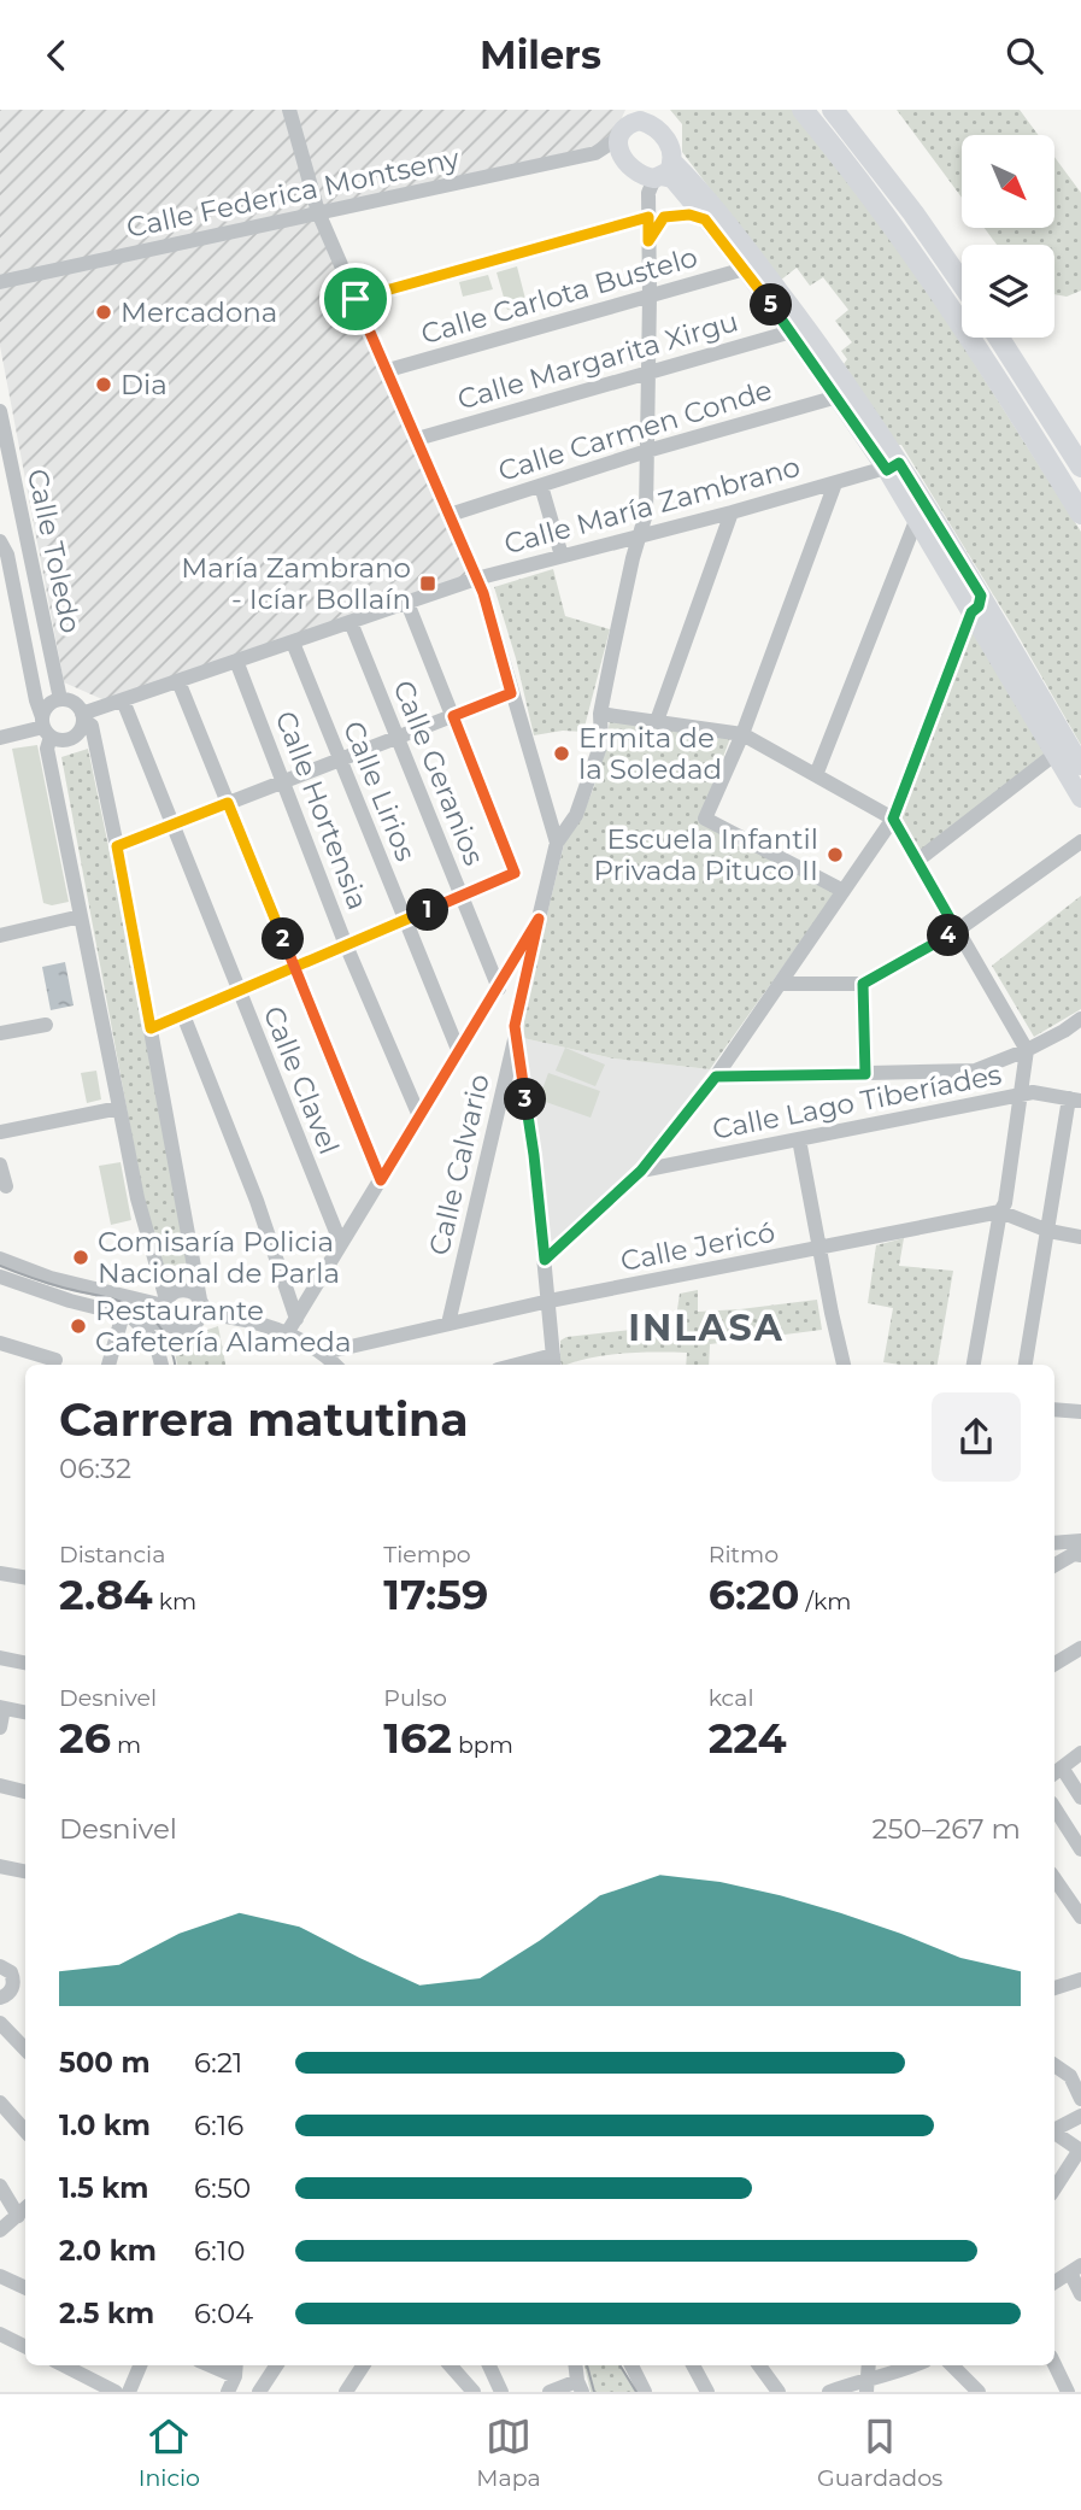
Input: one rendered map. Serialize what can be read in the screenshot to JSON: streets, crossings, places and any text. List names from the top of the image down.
{
  "streets": {
    "street": [
      "Calle Federica Montseny",
      "Calle Carlota Bustelo",
      "Calle Margarita Xirgu",
      "Calle Carmen Conde",
      "Calle María Zambrano",
      "Calle Toledo",
      "Calle Geranios",
      "Calle Lirios",
      "Calle Hortensia",
      "Calle Clavel",
      "Calle Lago Tiberíades",
      "Calle Calvario",
      "Calle Jericó"
    ]
  },
  "crossings": [
    ["Calle María Zambrano", "Calle Toledo"],
    ["Calle María Zambrano", "Calle Geranios"],
    ["Calle María Zambrano", "Calle Lirios"],
    ["Calle María Zambrano", "Calle Hortensia"],
    ["Calle María Zambrano", "Calle Clavel"],
    ["Calle Calvario", "Calle Jericó"]
  ],
  "districts": ["INLASA"],
  "places": {
    "other": [
      "Mercadona",
      "Dia",
      "Ermita de la Soledad",
      "Escuela Infantil Privada Pituco II",
      "Comisaría Policia Nacional de Parla",
      "Restaurante Cafetería Alameda"
    ],
    "transit": ["María Zambrano - Icíar Bollaín"]
  },
  "north": "bottom right",
  "page": {
    "header": "Milers",
    "pins": [
      "5",
      "1",
      "4",
      "2",
      "3"
    ],
    "heading": ["Carrera matutina", "06:32"],
    "stats": [
      ["Distancia", "2.84 km"],
      ["Tiempo", "17:59"],
      ["Ritmo", "6:20 /km"],
      ["Desnivel", "26 m"],
      ["Pulso", "162 bpm"],
      ["kcal", "224"]
    ],
    "chart": ["Desnivel", "250–267 m"],
    "list": [
      {
        "name": "500 m",
        "note": "6:21"
      },
      {
        "name": "1.0 km",
        "note": "6:16"
      },
      {
        "name": "1.5 km",
        "note": "6:50"
      },
      {
        "name": "2.0 km",
        "note": "6:10"
      },
      {
        "name": "2.5 km",
        "note": "6:04"
      }
    ],
    "tabs": ["Inicio", "Mapa", "Guardados"]
  }
}
